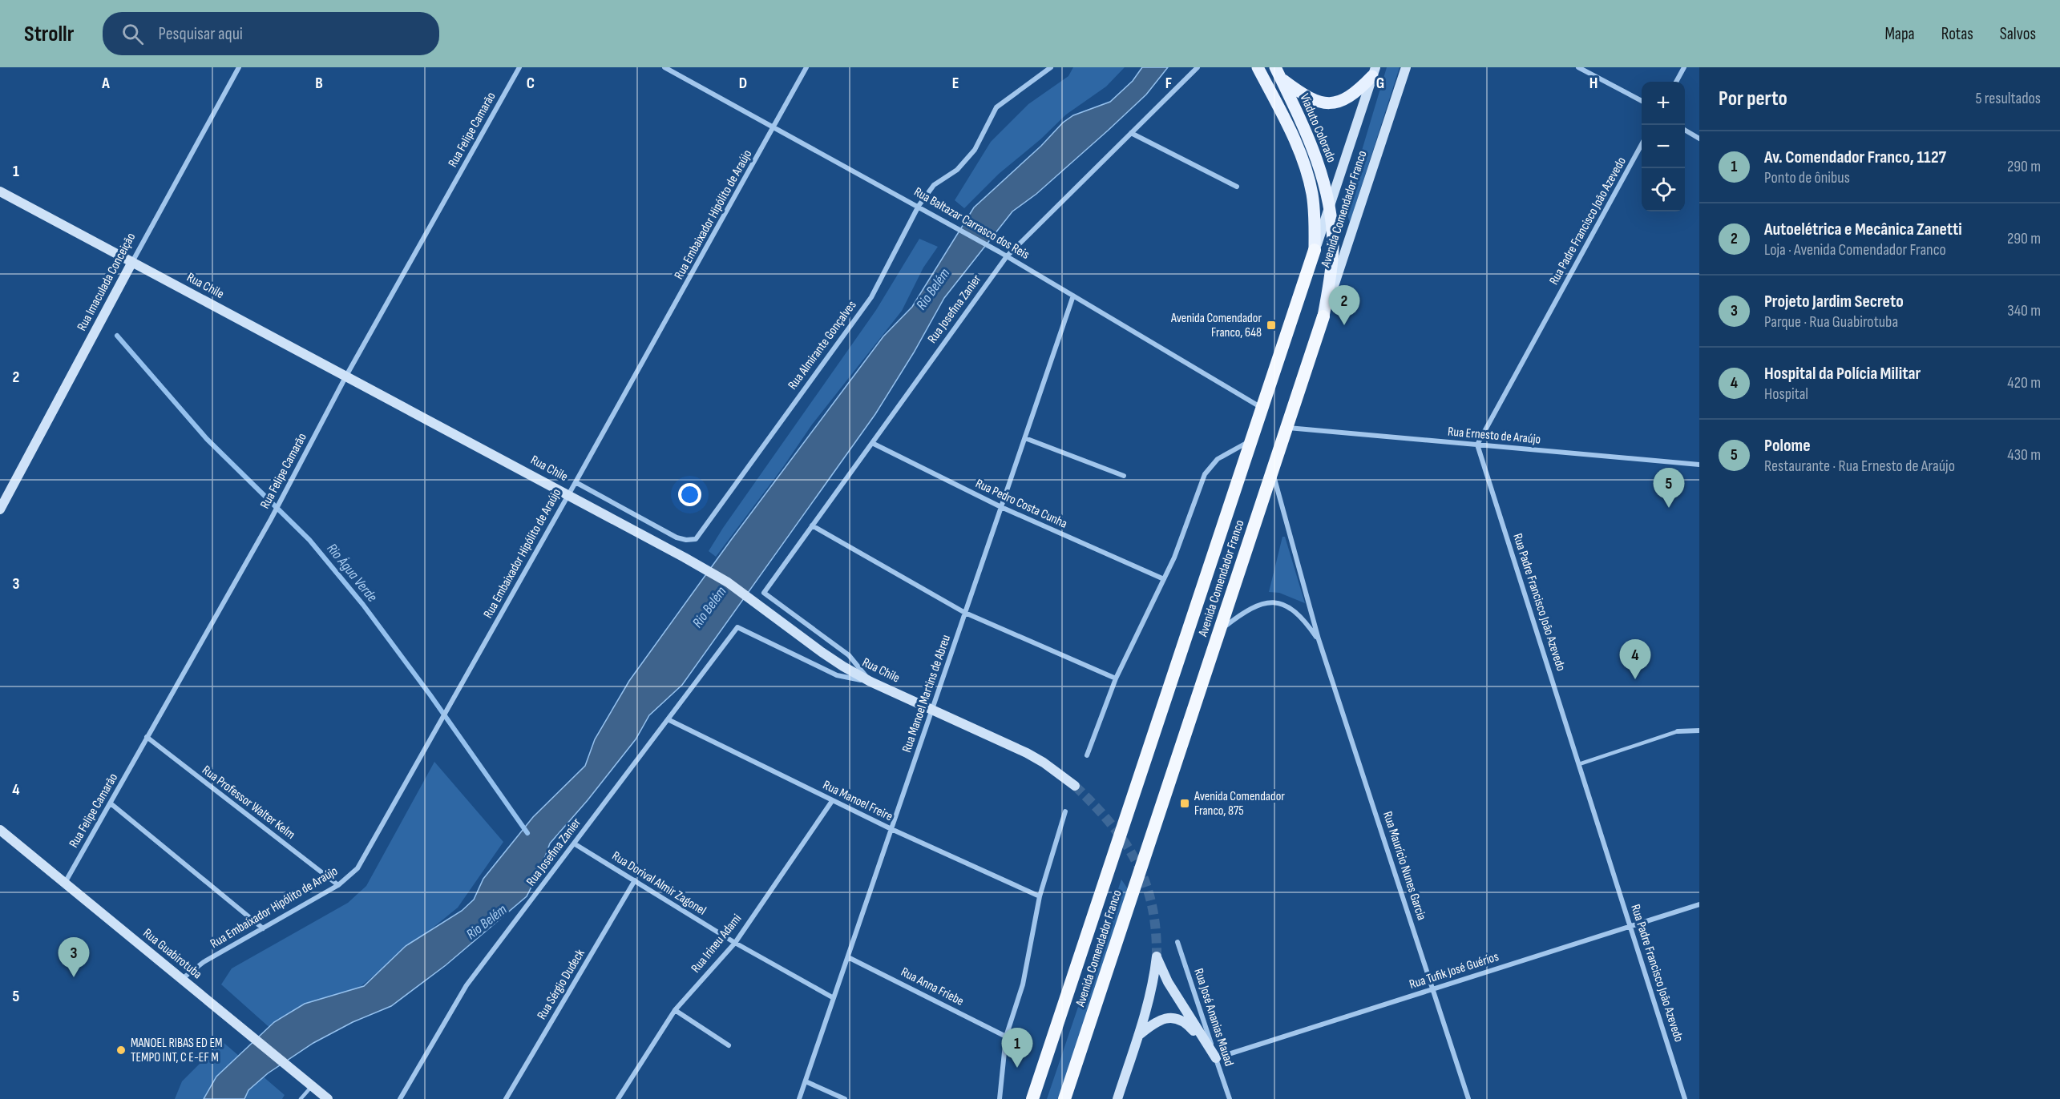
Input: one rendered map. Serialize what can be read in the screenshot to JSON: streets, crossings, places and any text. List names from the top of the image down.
{
  "streets": {
    "highway": ["Avenida Comendador Franco"],
    "main road": [
      "Viaduto Colorado",
      "Rua Imaculada Conceição",
      "Rua Chile",
      "Rua Guabirotuba"
    ],
    "street": [
      "Rua Felipe Camarão",
      "Rua Embaixador Hipólito de Araújo",
      "Rua Padre Francisco João Azevedo",
      "Rua Baltazar Carrasco dos Reis",
      "Rua Josefina Zanier",
      "Rua Almirante Gonçalves",
      "Rua Ernesto de Araújo",
      "Rua Pedro Costa Cunha",
      "Rua Manoel Martins de Abreu",
      "Rua Manoel Freire",
      "Rua Professor Walter Kelm",
      "Rua Maurício Nunes Garcia",
      "Rua Dorival Almir Zagonel",
      "Rua Irineu Adami",
      "Rua Tufik José Guérios",
      "Rua Sérgio Dudeck",
      "Rua Anna Friebe",
      "Rua José Ananias Mauad"
    ]
  },
  "crossings": [
    ["Viaduto Colorado", "Avenida Comendador Franco"],
    ["Rua Felipe Camarão", "Rua Chile"],
    ["Rua Felipe Camarão", "Rua Professor Walter Kelm"],
    ["Rua Felipe Camarão", "Rua Guabirotuba"],
    ["Avenida Comendador Franco", "Rua Baltazar Carrasco dos Reis"],
    ["Avenida Comendador Franco", "Rua Ernesto de Araújo"],
    ["Avenida Comendador Franco", "Rua Maurício Nunes Garcia"],
    ["Rua Embaixador Hipólito de Araújo", "Rua Baltazar Carrasco dos Reis"],
    ["Rua Embaixador Hipólito de Araújo", "Rua Chile"],
    ["Rua Embaixador Hipólito de Araújo", "Rua Almirante Gonçalves"],
    ["Rua Embaixador Hipólito de Araújo", "Rua Professor Walter Kelm"],
    ["Rua Embaixador Hipólito de Araújo", "Rua Guabirotuba"],
    ["Rua Padre Francisco João Azevedo", "Rua Ernesto de Araújo"],
    ["Rua Padre Francisco João Azevedo", "Rua Tufik José Guérios"],
    ["Rua Baltazar Carrasco dos Reis", "Rua Josefina Zanier"],
    ["Rua Baltazar Carrasco dos Reis", "Rua Almirante Gonçalves"],
    ["Rua Baltazar Carrasco dos Reis", "Rua Manoel Martins de Abreu"],
    ["Rua Imaculada Conceição", "Rua Chile"],
    ["Rua Chile", "Rua Josefina Zanier"],
    ["Rua Chile", "Rua Manoel Martins de Abreu"],
    ["Rua Josefina Zanier", "Rua Pedro Costa Cunha"],
    ["Rua Josefina Zanier", "Rua Manoel Freire"],
    ["Rua Josefina Zanier", "Rua Dorival Almir Zagonel"],
    ["Rua Pedro Costa Cunha", "Rua Manoel Martins de Abreu"],
    ["Rua Manoel Martins de Abreu", "Rua Manoel Freire"],
    ["Rua Manoel Martins de Abreu", "Rua Dorival Almir Zagonel"],
    ["Rua Manoel Martins de Abreu", "Rua Anna Friebe"],
    ["Rua Manoel Freire", "Rua Irineu Adami"],
    ["Rua Maurício Nunes Garcia", "Rua Tufik José Guérios"],
    ["Rua Dorival Almir Zagonel", "Rua Irineu Adami"],
    ["Rua Dorival Almir Zagonel", "Rua Sérgio Dudeck"],
    ["Rua Tufik José Guérios", "Rua José Ananias Mauad"]
  ],
  "water": ["Rio Belém", "Rio Água Verde"],
  "places": {
    "transit": ["Avenida Comendador Franco, 648", "Avenida Comendador Franco, 875"],
    "other": ["MANOEL RIBAS ED EM TEMPO INT, C E-EF M"]
  },
  "page": {
    "header": "Strollr",
    "search": "Pesquisar aqui",
    "nav": ["Mapa", "Rotas", "Salvos"],
    "heading": ["Por perto", "5 resultados"],
    "map_buttons": ["+", "−"],
    "list": [
      {
        "mark": "1",
        "name": "Av. Comendador Franco, 1127",
        "note": "Ponto de ônibus",
        "value": "290 m"
      },
      {
        "mark": "2",
        "name": "Autoelétrica e Mecânica Zanetti",
        "note": "Loja · Avenida Comendador Franco",
        "value": "290 m"
      },
      {
        "mark": "3",
        "name": "Projeto Jardim Secreto",
        "note": "Parque · Rua Guabirotuba",
        "value": "340 m"
      },
      {
        "mark": "4",
        "name": "Hospital da Polícia Militar",
        "note": "Hospital",
        "value": "420 m"
      },
      {
        "mark": "5",
        "name": "Polome",
        "note": "Restaurante · Rua Ernesto de Araújo",
        "value": "430 m"
      }
    ],
    "pins": [
      "2",
      "5",
      "4",
      "3",
      "1"
    ]
  },
  "grid": {
    "columns": [
      "A",
      "B",
      "C",
      "D",
      "E",
      "F",
      "G",
      "H"
    ],
    "rows": [
      "1",
      "2",
      "3",
      "4",
      "5"
    ]
  }
}
